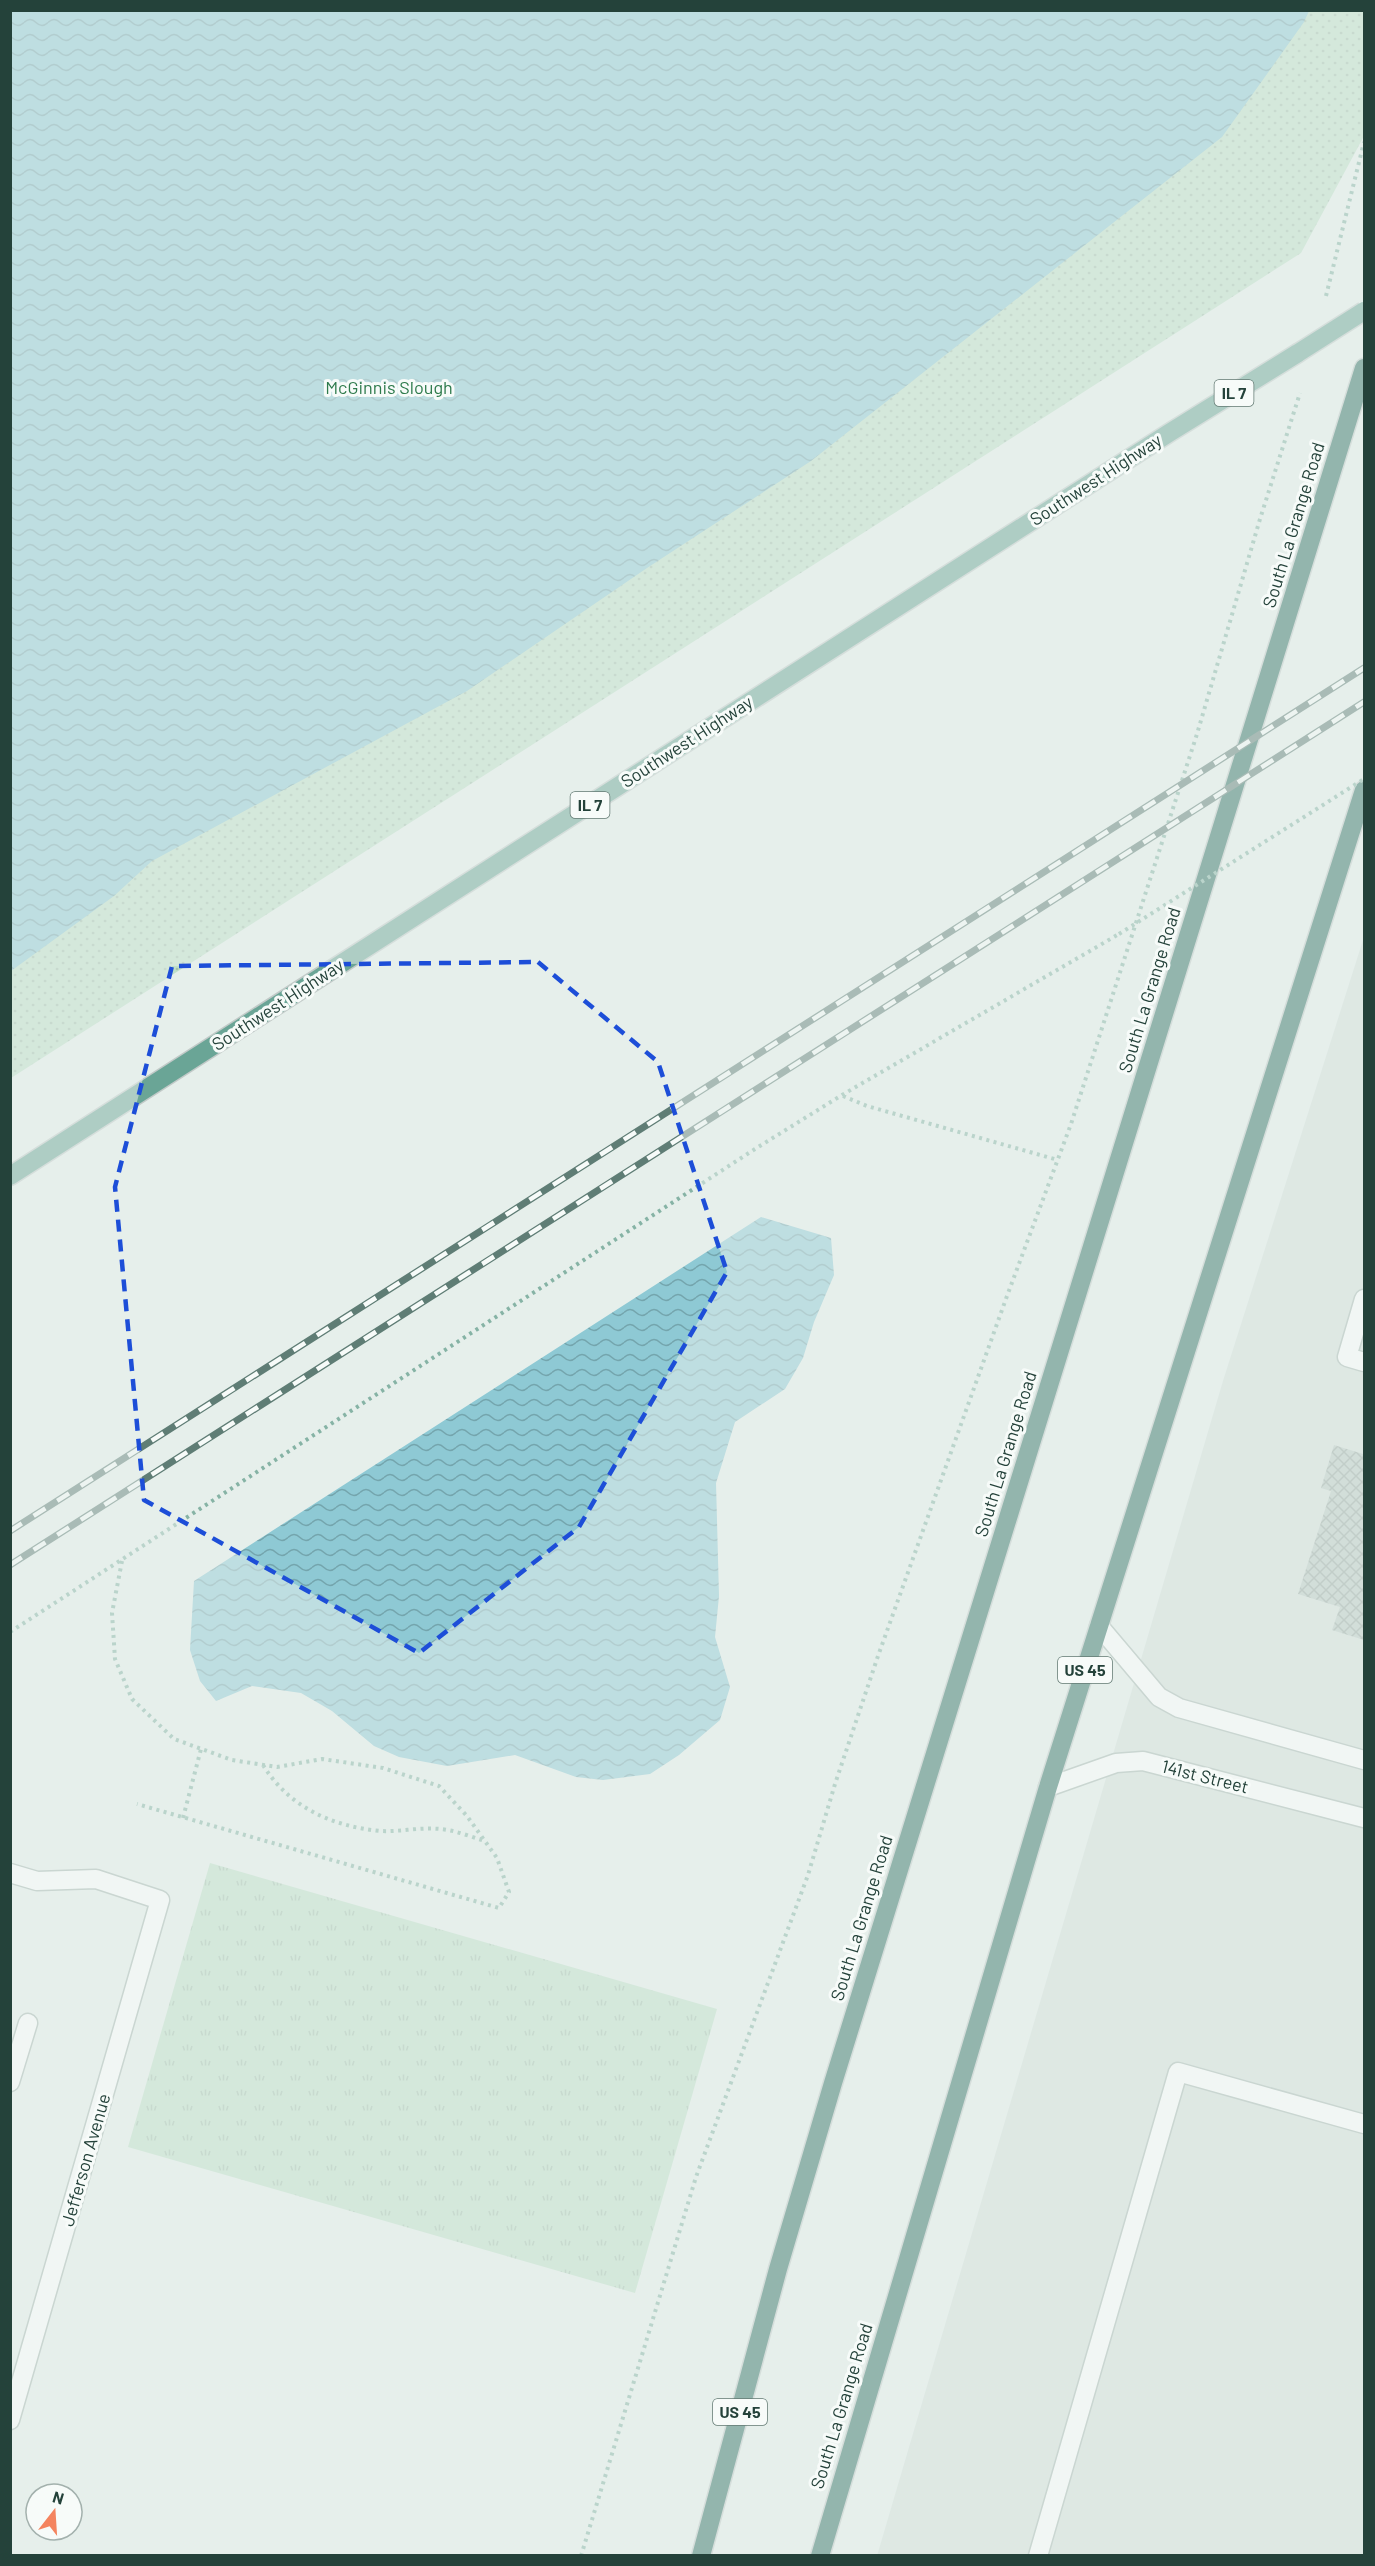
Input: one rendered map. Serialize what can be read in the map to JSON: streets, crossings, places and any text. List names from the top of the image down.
{
  "streets": {
    "highway": ["South La Grange Road", "US 45"],
    "main road": ["IL 7", "Southwest Highway"],
    "street": ["141st Street", "Jefferson Avenue"]
  },
  "crossings": [
    ["South La Grange Road", "141st Street"]
  ],
  "parks": ["McGinnis Slough"],
  "north": "top"
}
